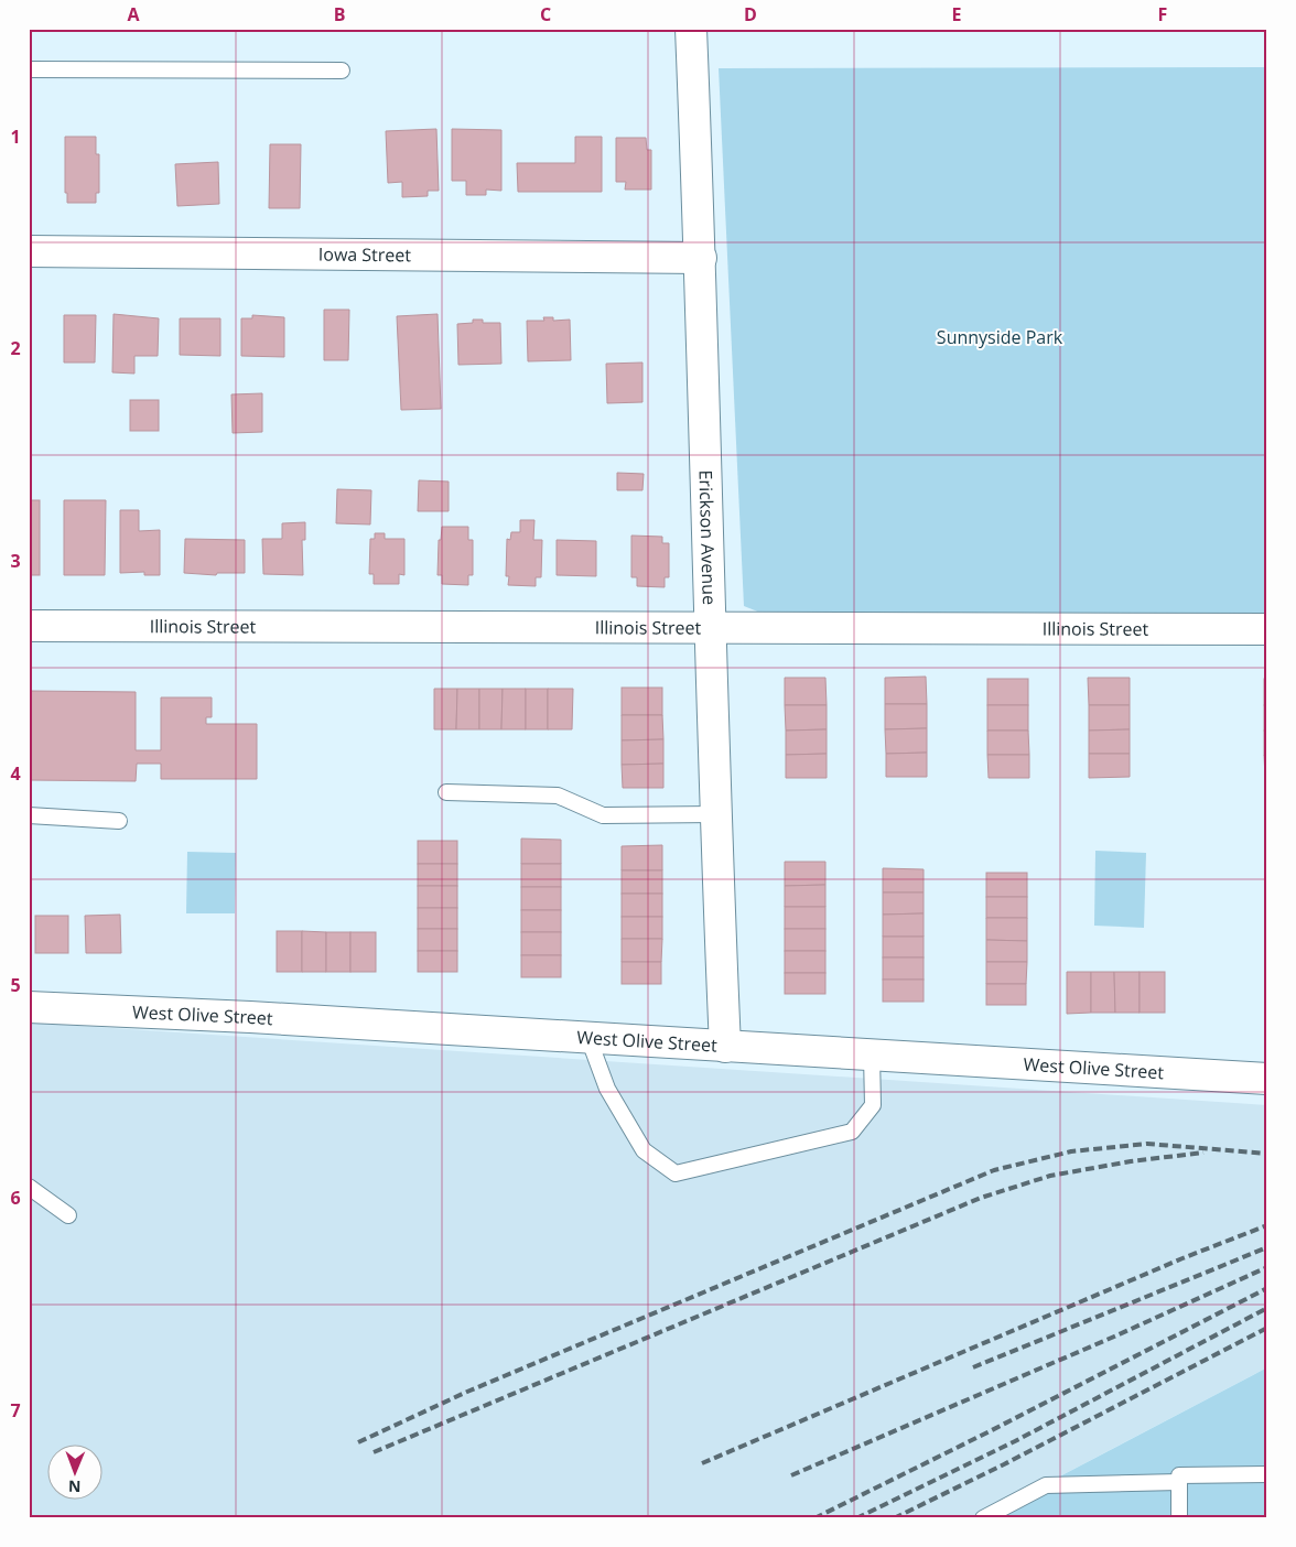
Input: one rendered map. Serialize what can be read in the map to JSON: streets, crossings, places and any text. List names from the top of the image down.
{
  "streets": {
    "street": [
      "Iowa Street",
      "Erickson Avenue",
      "Illinois Street",
      "West Olive Street"
    ]
  },
  "crossings": [
    ["Iowa Street", "Erickson Avenue"],
    ["Erickson Avenue", "Illinois Street"],
    ["Erickson Avenue", "West Olive Street"]
  ],
  "parks": ["Sunnyside Park"],
  "north": "bottom",
  "grid": {
    "columns": [
      "A",
      "B",
      "C",
      "D",
      "E",
      "F"
    ],
    "rows": [
      "1",
      "2",
      "3",
      "4",
      "5",
      "6",
      "7"
    ]
  }
}
